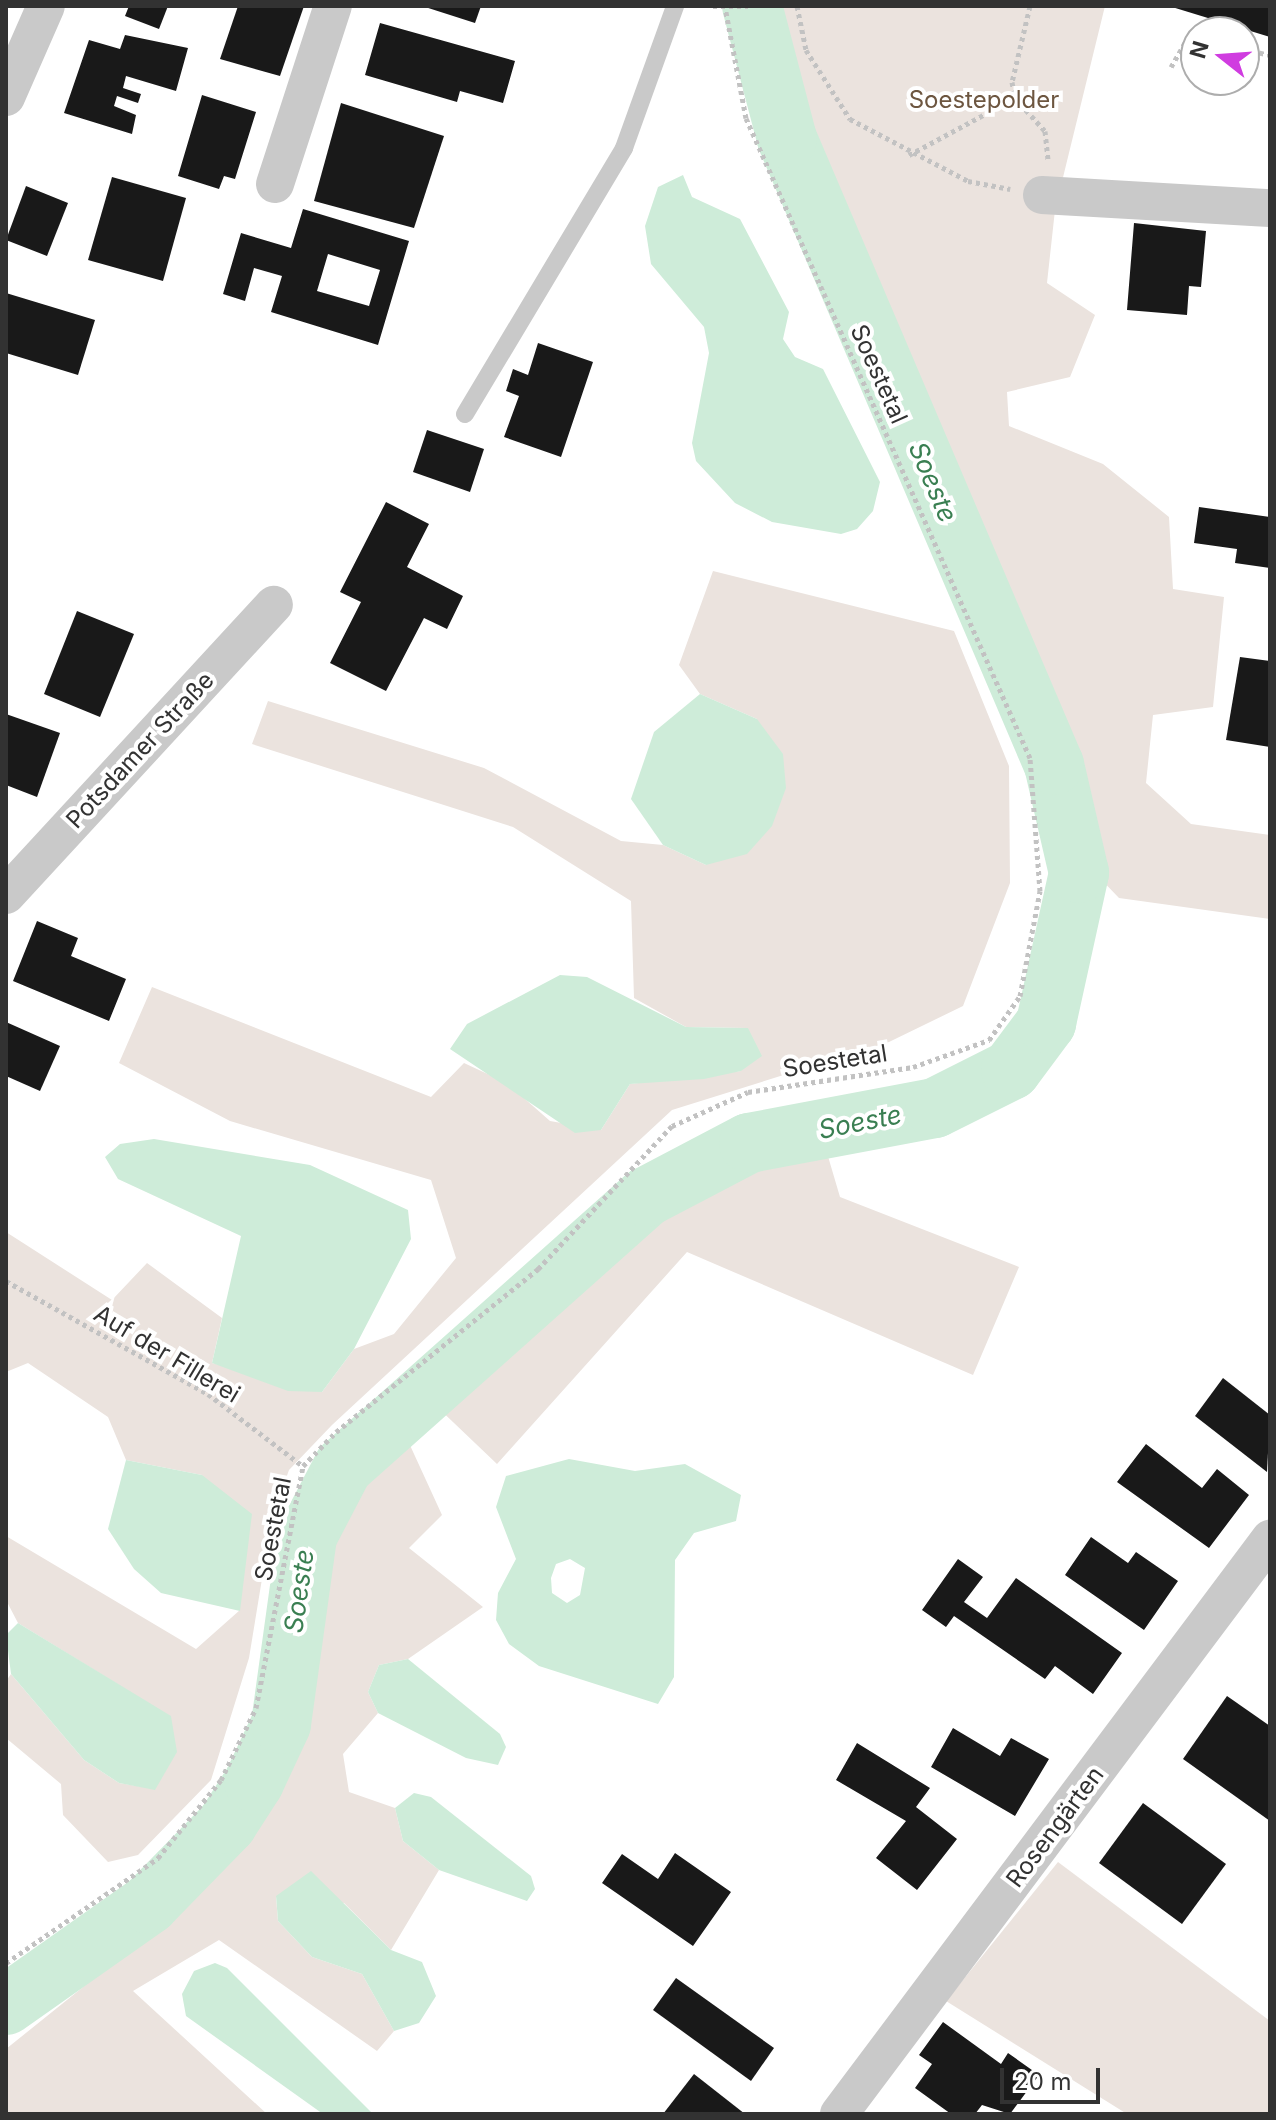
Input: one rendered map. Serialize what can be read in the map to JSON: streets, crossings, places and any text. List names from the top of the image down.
{
  "streets": {
    "street": ["Potsdamer Straße", "Rosengärten"],
    "path": ["Soestetal", "Auf der Fillerei"]
  },
  "crossings": [
    ["Soestetal", "Auf der Fillerei"]
  ],
  "water": ["Soeste"],
  "parks": ["Soestepolder"],
  "scale_bar": "20 m",
  "north": "left"
}
